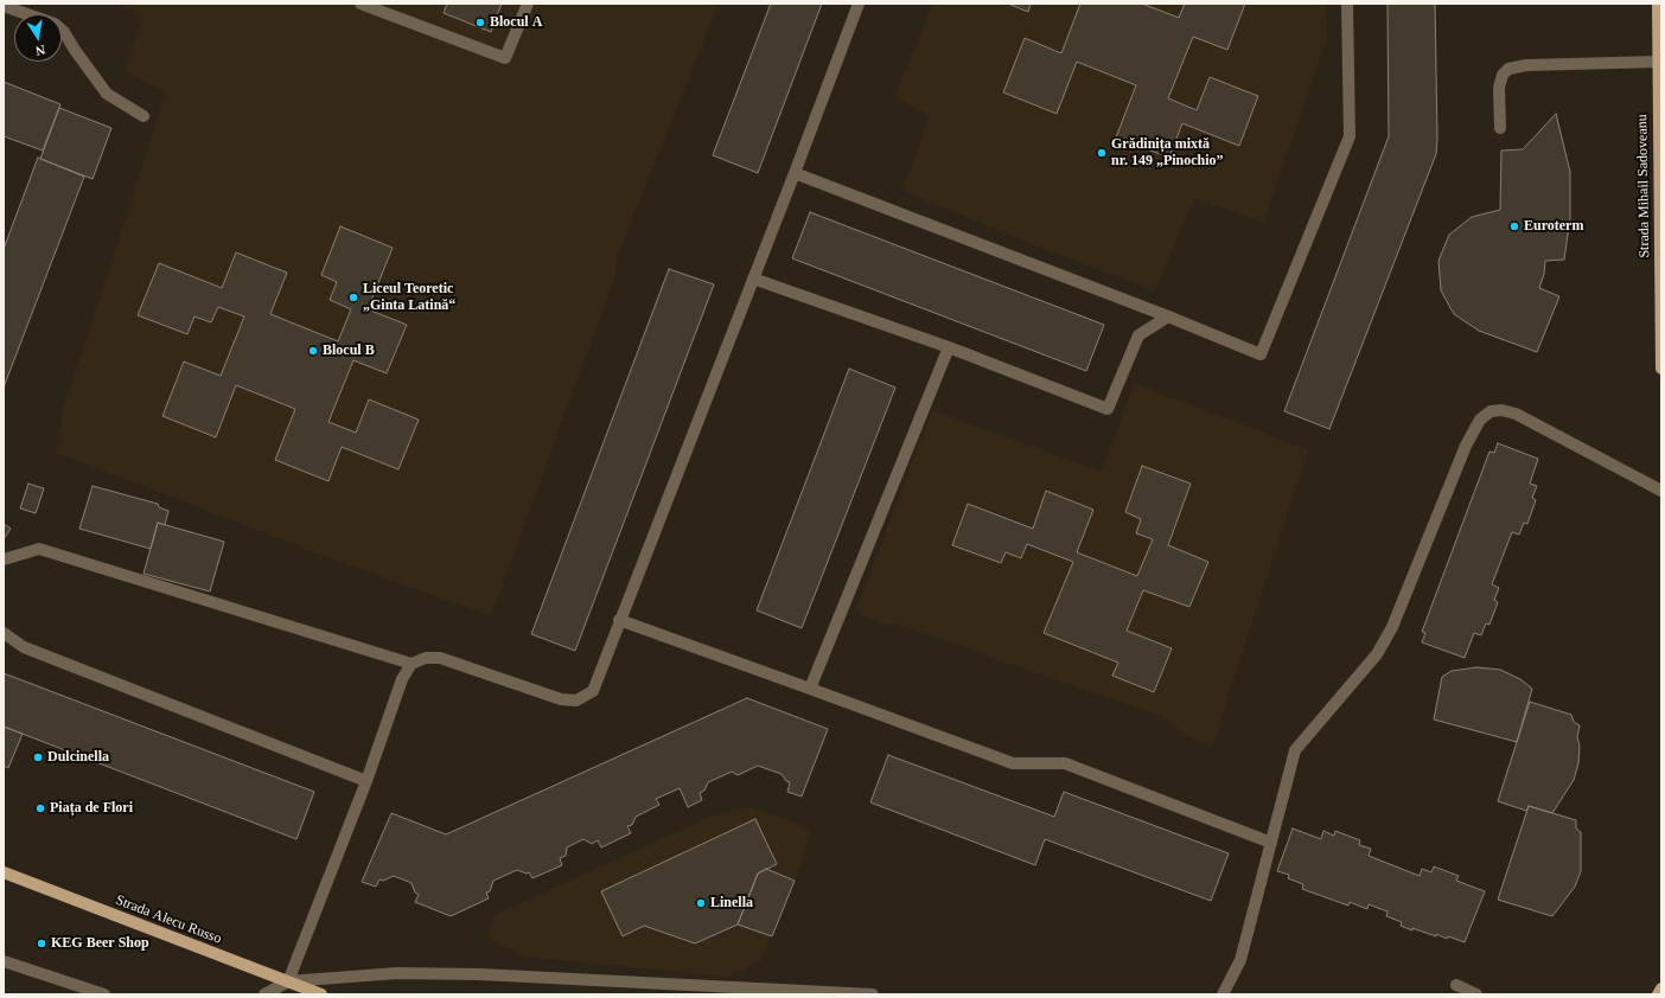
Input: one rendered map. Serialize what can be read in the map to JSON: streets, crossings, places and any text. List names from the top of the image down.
{
  "streets": {
    "main road": ["Strada Mihail Sadoveanu", "Strada Alecu Russo"]
  },
  "places": [
    "Blocul A",
    "Grădinița mixtă nr. 149 „Pinochio”",
    "Euroterm",
    "Liceul Teoretic „Ginta Latină“",
    "Blocul B",
    "Dulcinella",
    "Piața de Flori",
    "Linella",
    "KEG Beer Shop"
  ],
  "north": "bottom"
}
